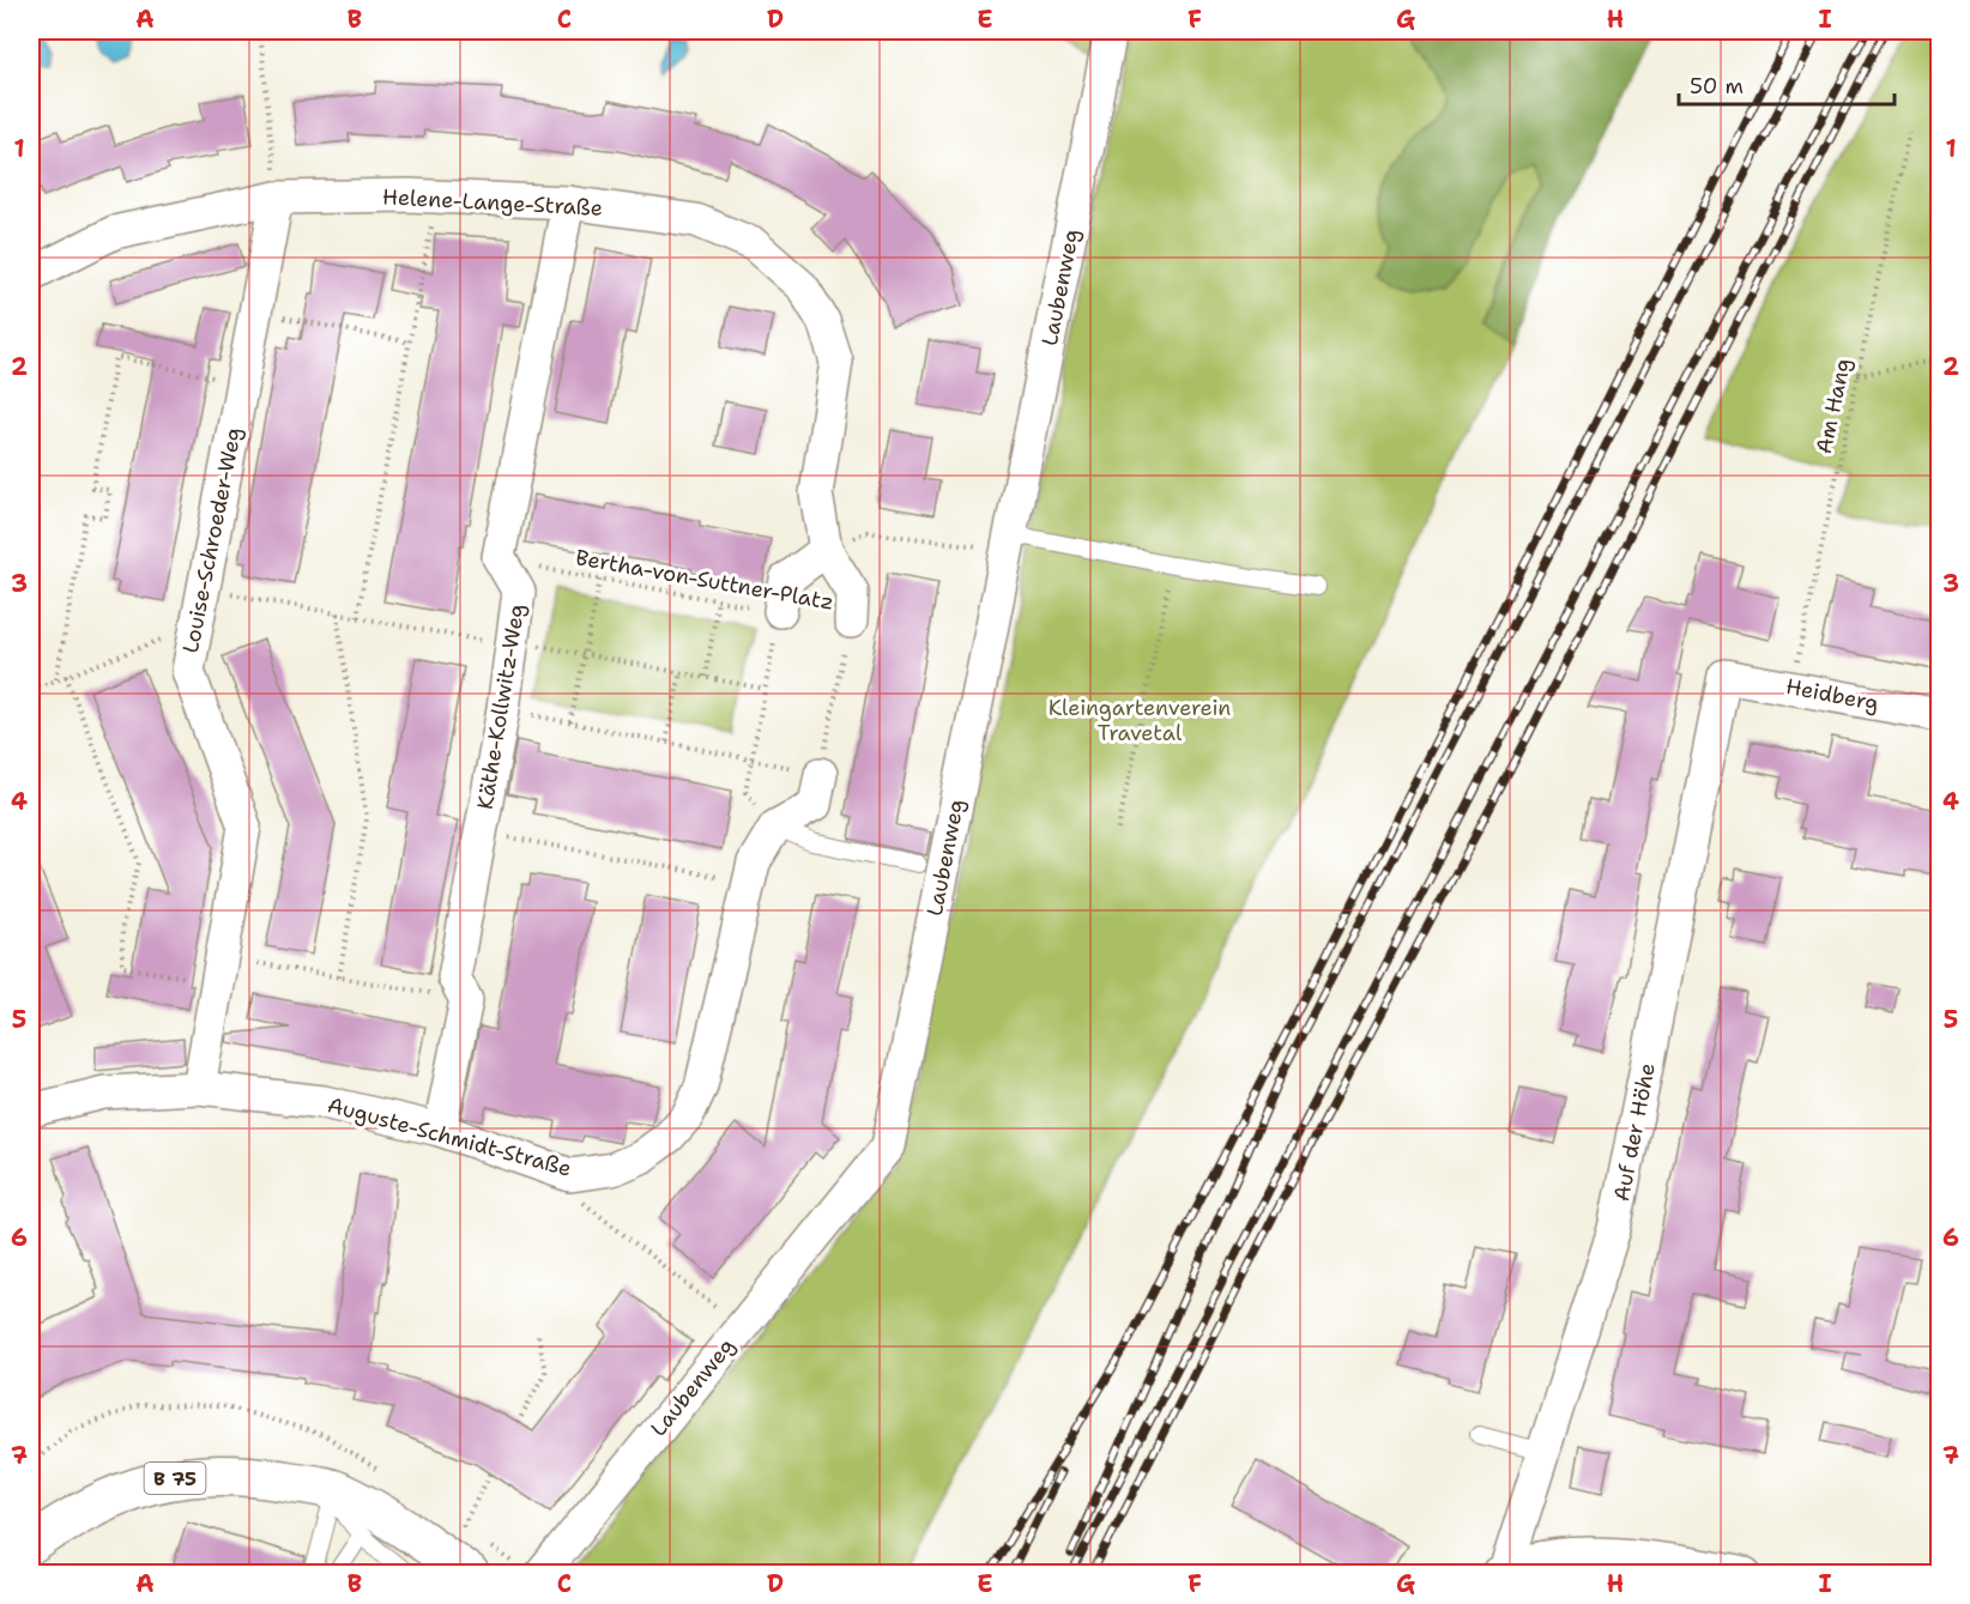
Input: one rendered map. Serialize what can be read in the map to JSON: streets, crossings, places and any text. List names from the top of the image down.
{
  "streets": {
    "main road": ["B 75"],
    "street": [
      "Helene-Lange-Straße",
      "Laubenweg",
      "Louise-Schroeder-Weg",
      "Heidberg",
      "Käthe-Kollwitz-Weg",
      "Auf der Höhe",
      "Auguste-Schmidt-Straße"
    ],
    "path": ["Am Hang", "Bertha-von-Suttner-Platz"]
  },
  "crossings": [
    ["Helene-Lange-Straße", "Louise-Schroeder-Weg"],
    ["Helene-Lange-Straße", "Bertha-von-Suttner-Platz"],
    ["Helene-Lange-Straße", "Käthe-Kollwitz-Weg"],
    ["Am Hang", "Heidberg"],
    ["Louise-Schroeder-Weg", "Auguste-Schmidt-Straße"],
    ["Bertha-von-Suttner-Platz", "Käthe-Kollwitz-Weg"],
    ["Heidberg", "Auf der Höhe"],
    ["Käthe-Kollwitz-Weg", "Auguste-Schmidt-Straße"]
  ],
  "parks": ["Kleingartenverein Travetal"],
  "scale_bar": "50 m",
  "grid": {
    "columns": [
      "A",
      "B",
      "C",
      "D",
      "E",
      "F",
      "G",
      "H",
      "I"
    ],
    "rows": [
      "1",
      "2",
      "3",
      "4",
      "5",
      "6",
      "7"
    ]
  }
}
